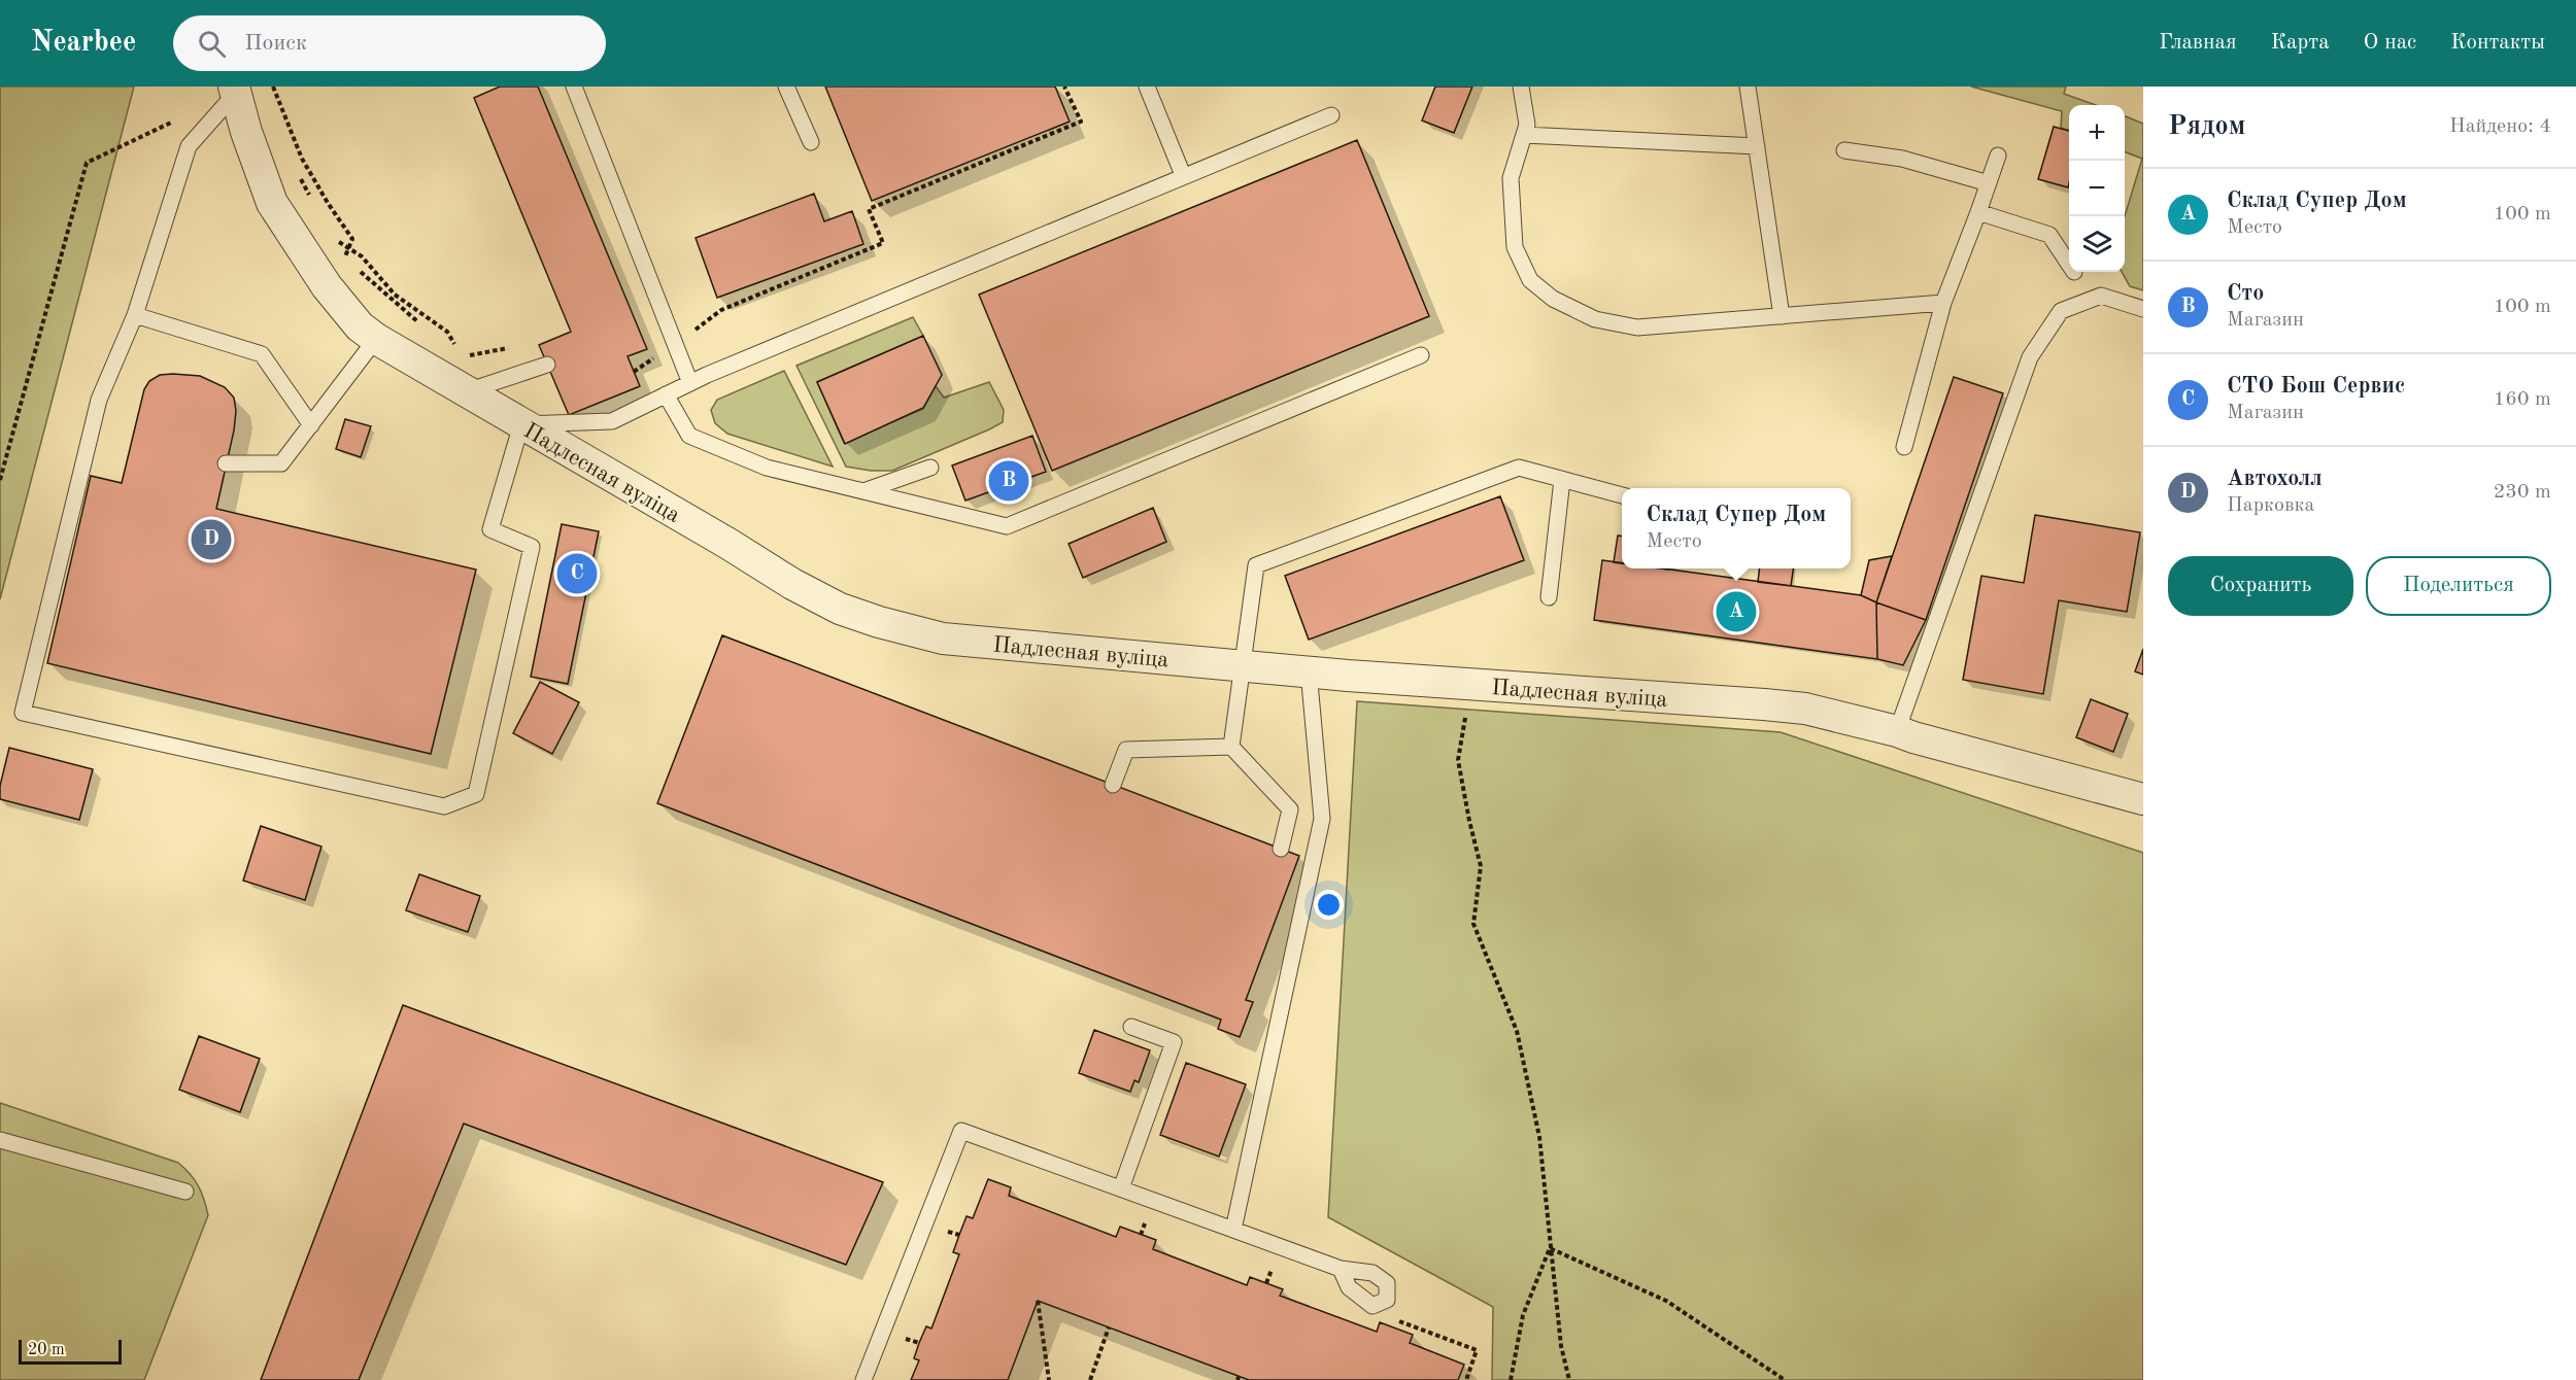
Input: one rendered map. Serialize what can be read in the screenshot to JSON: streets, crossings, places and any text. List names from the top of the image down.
{
  "streets": {
    "street": ["Падлесная вуліца"]
  },
  "scale_bar": "20 m",
  "page": {
    "header": "Nearbee",
    "search": "Поиск",
    "nav": [
      "Главная",
      "Карта",
      "О нас",
      "Контакты"
    ],
    "heading": ["Рядом", "Найдено: 4"],
    "map_buttons": ["+", "−"],
    "list": [
      {
        "mark": "A",
        "name": "Склад Супер Дом",
        "note": "Место",
        "value": "100 m"
      },
      {
        "mark": "B",
        "name": "Сто",
        "note": "Магазин",
        "value": "100 m"
      },
      {
        "mark": "C",
        "name": "СТО Бош Сервис",
        "note": "Магазин",
        "value": "160 m"
      },
      {
        "mark": "D",
        "name": "Автохолл",
        "note": "Парковка",
        "value": "230 m"
      }
    ],
    "pins": [
      "B",
      "D",
      "C",
      "A"
    ],
    "popup": ["Склад Супер Дом", "Место"],
    "buttons": ["Сохранить", "Поделиться"],
    "scale": "20 m"
  }
}
